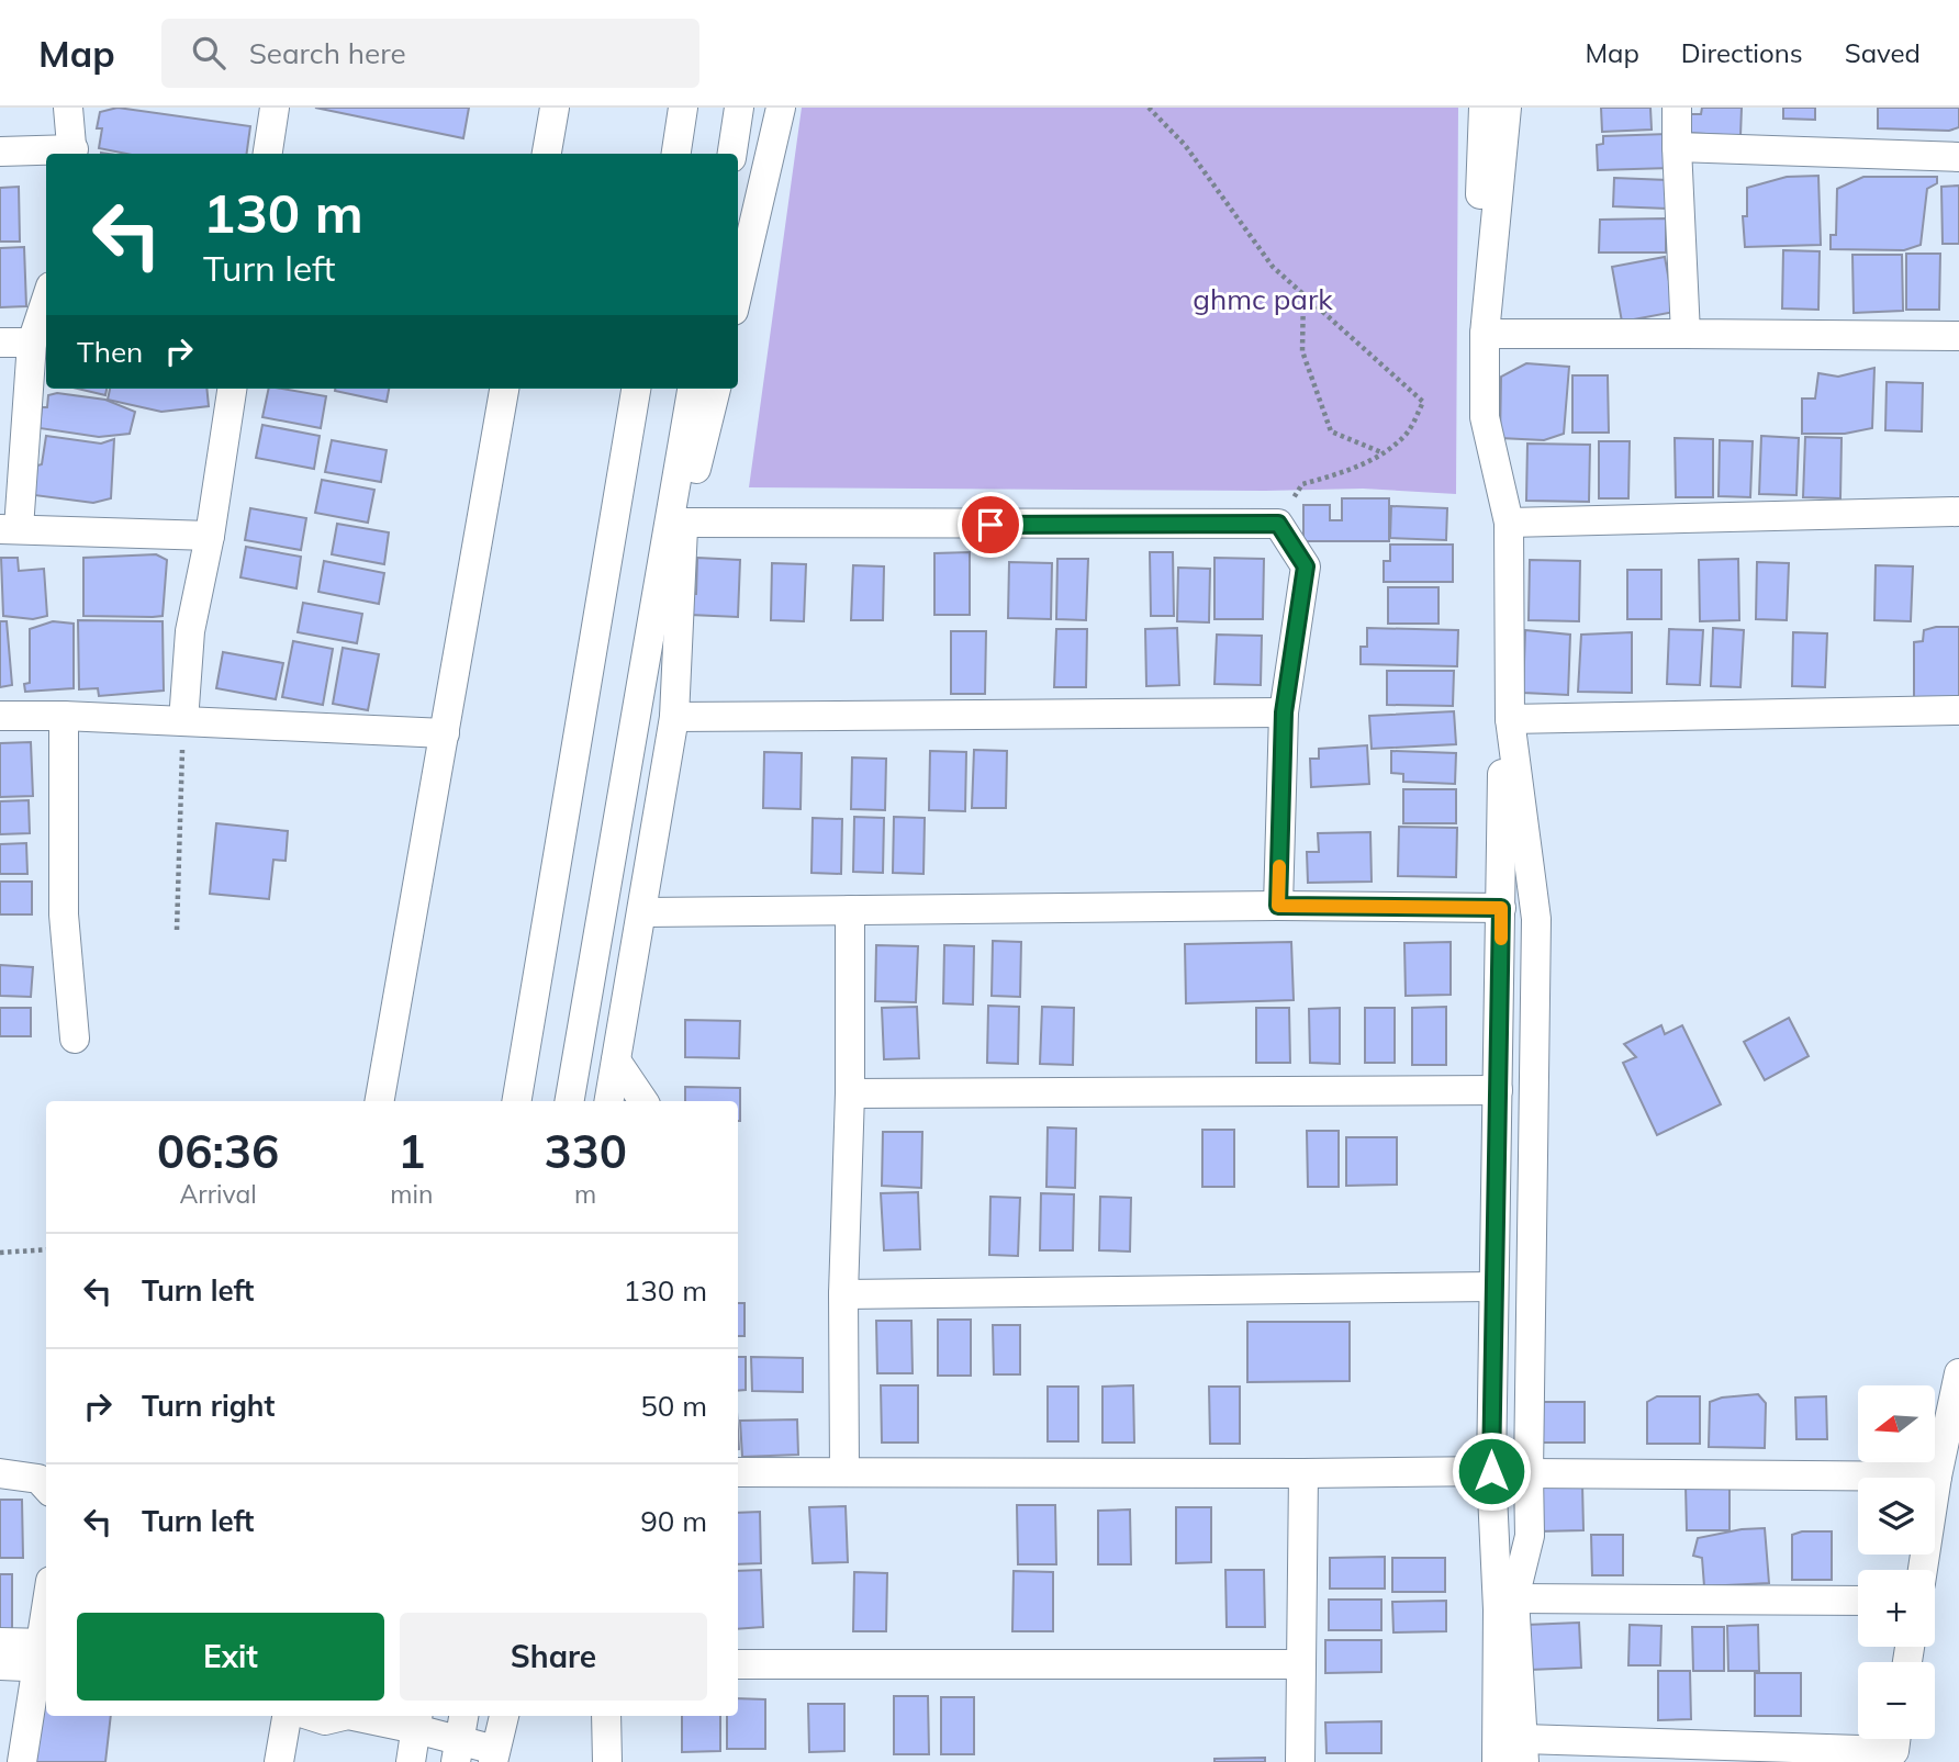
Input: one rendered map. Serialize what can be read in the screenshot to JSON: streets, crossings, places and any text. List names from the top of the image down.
{
  "parks": ["ghmc park"],
  "north": "left",
  "page": {
    "header": "Map",
    "search": "Search here",
    "nav": ["Map", "Directions", "Saved"],
    "turn": ["130 m", "Turn left"],
    "then": "Then",
    "eta": [
      "06:36",
      "Arrival",
      "1",
      "min",
      "330",
      "m"
    ],
    "list": [
      {
        "name": "Turn left",
        "value": "130 m"
      },
      {
        "name": "Turn right",
        "value": "50 m"
      },
      {
        "name": "Turn left",
        "value": "90 m"
      }
    ],
    "map_buttons": ["+", "−"],
    "buttons": ["Exit", "Share"]
  }
}
